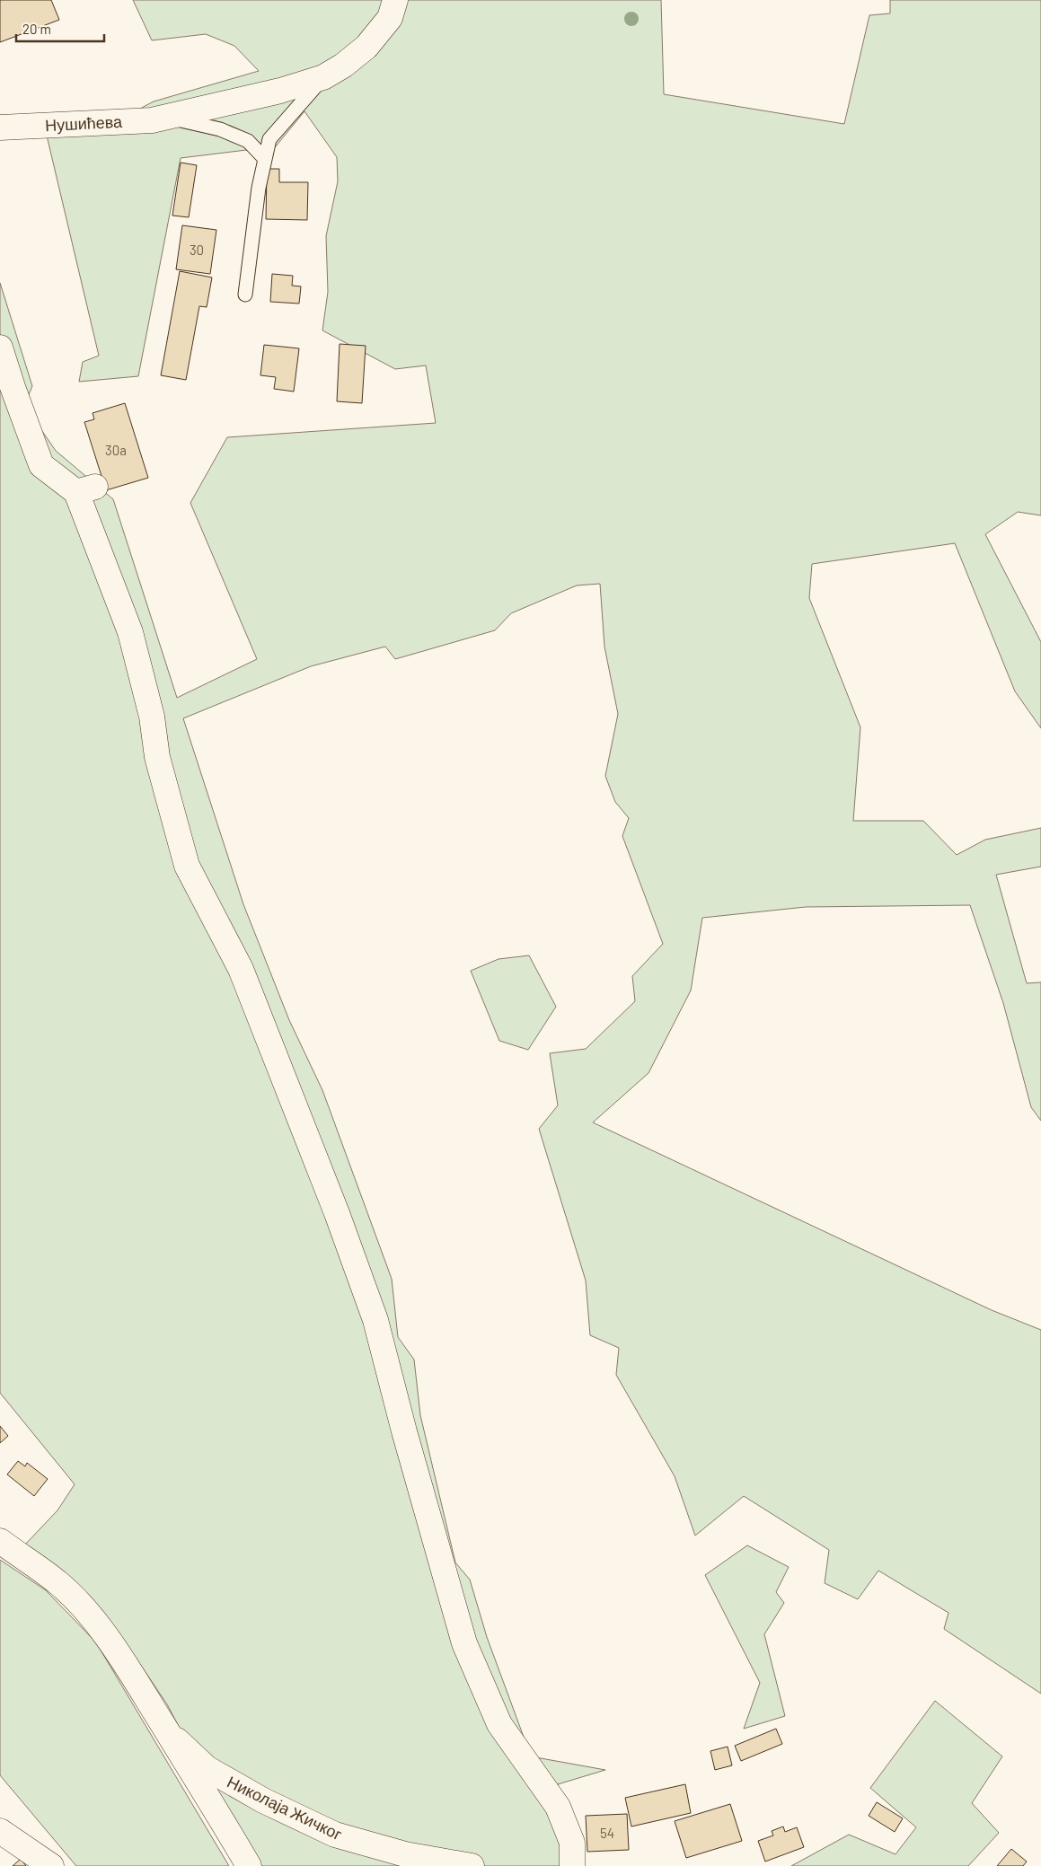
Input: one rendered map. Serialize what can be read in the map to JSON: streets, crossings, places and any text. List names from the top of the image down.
{
  "streets": {
    "street": ["Нушићева", "Николаја Жичког"]
  },
  "house_numbers": ["30", "30a", "54"],
  "scale_bar": "20 m"
}
